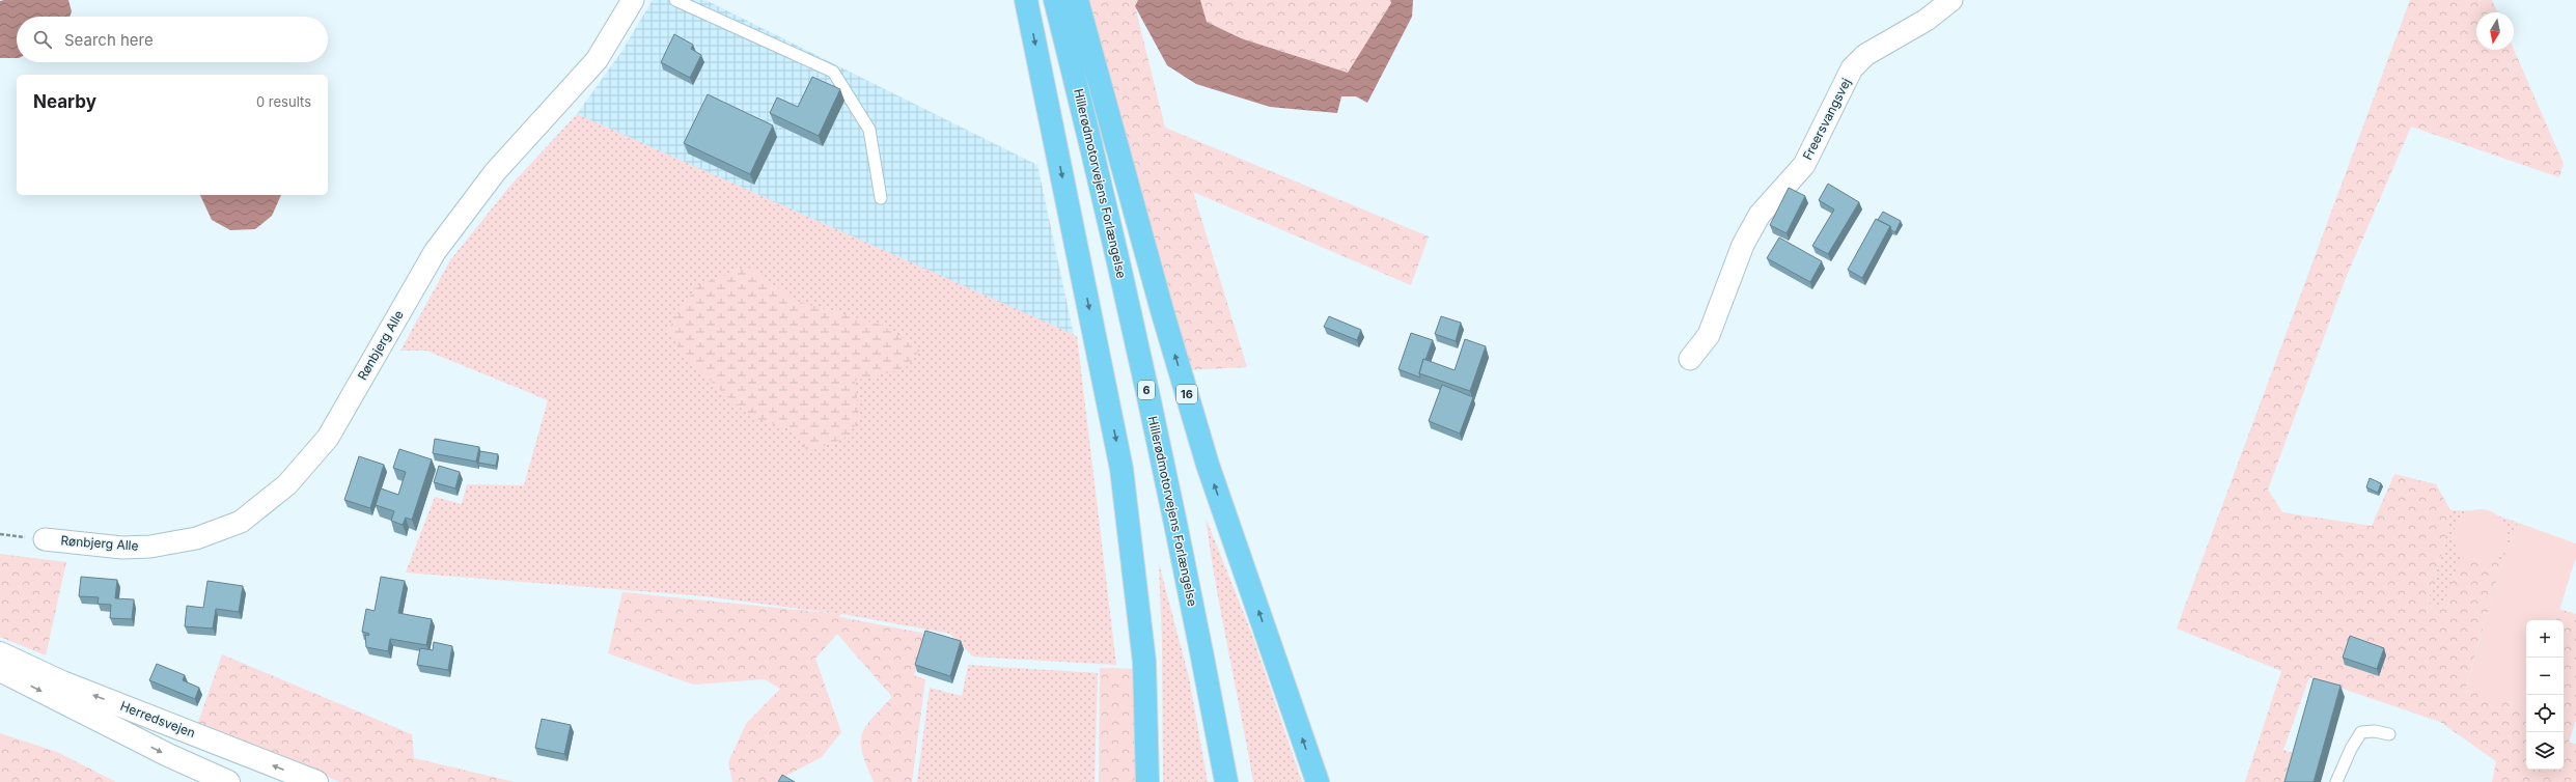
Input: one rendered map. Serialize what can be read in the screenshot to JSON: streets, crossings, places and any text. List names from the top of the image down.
{
  "streets": {
    "highway": ["Hillerødmotorvejens Forlængelse", "6", "16"],
    "street": ["Freersvangsvej", "Rønbjerg Alle", "Herredsvejen"]
  },
  "north": "bottom",
  "page": {
    "search": "Search here",
    "heading": ["Nearby", "0 results"],
    "map_buttons": ["+", "−"]
  }
}
